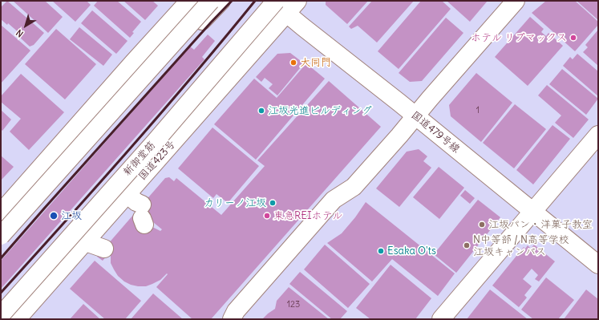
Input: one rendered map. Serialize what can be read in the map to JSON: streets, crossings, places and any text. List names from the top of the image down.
{
  "streets": {
    "main road": ["国道479号線", "新御堂筋", "国道423号"]
  },
  "crossings": [
    ["国道479号線", "新御堂筋"],
    ["国道479号線", "国道423号"],
    ["新御堂筋", "国道423号"]
  ],
  "places": [
    "ホテル リブマックス",
    "大同門",
    "江坂光進ビルディング",
    "カリーノ江坂",
    "江坂",
    "東急REIホテル",
    "江坂パン・洋菓子教室",
    "N中等部 / N高等学校 江坂キャンパス",
    "Esaka O'ts"
  ],
  "house_numbers": ["1", "123"],
  "north": "bottom left"
}
